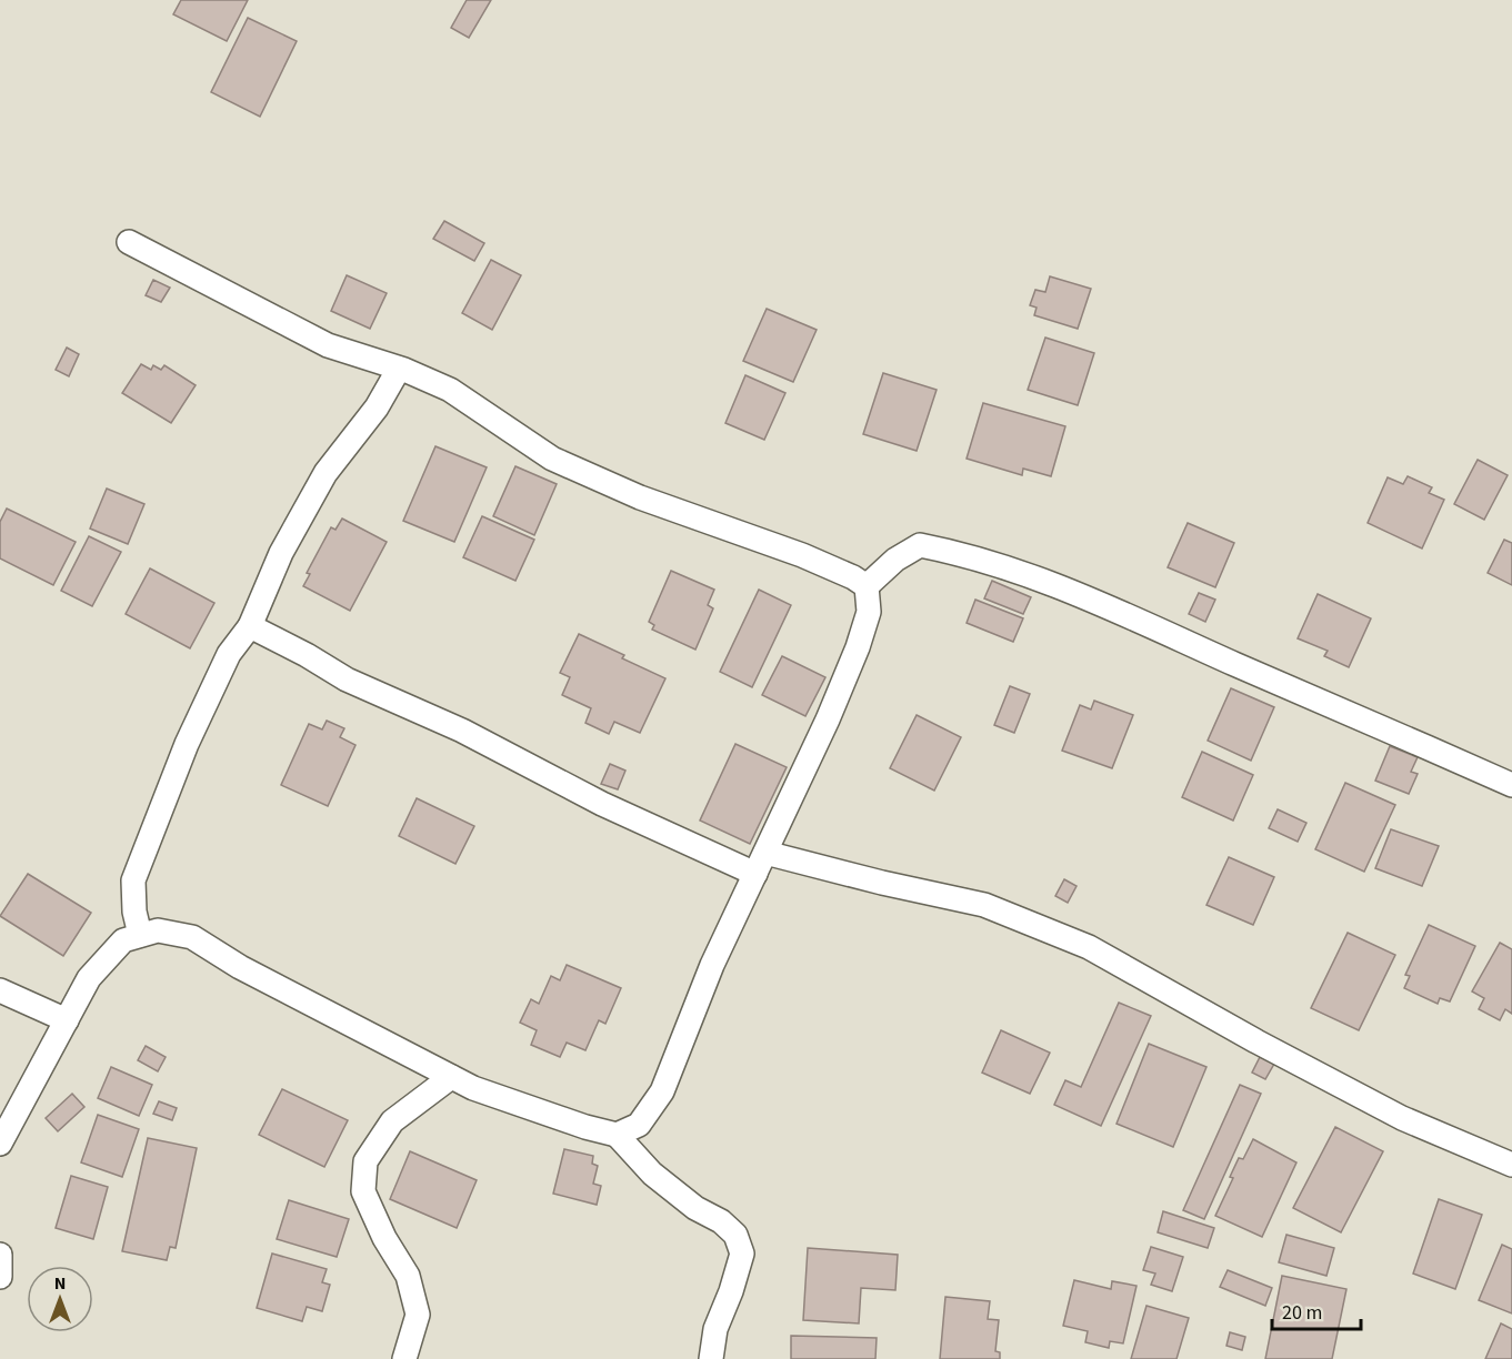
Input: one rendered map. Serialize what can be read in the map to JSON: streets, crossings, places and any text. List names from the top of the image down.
{
  "scale_bar": "20 m",
  "north": "top"
}
